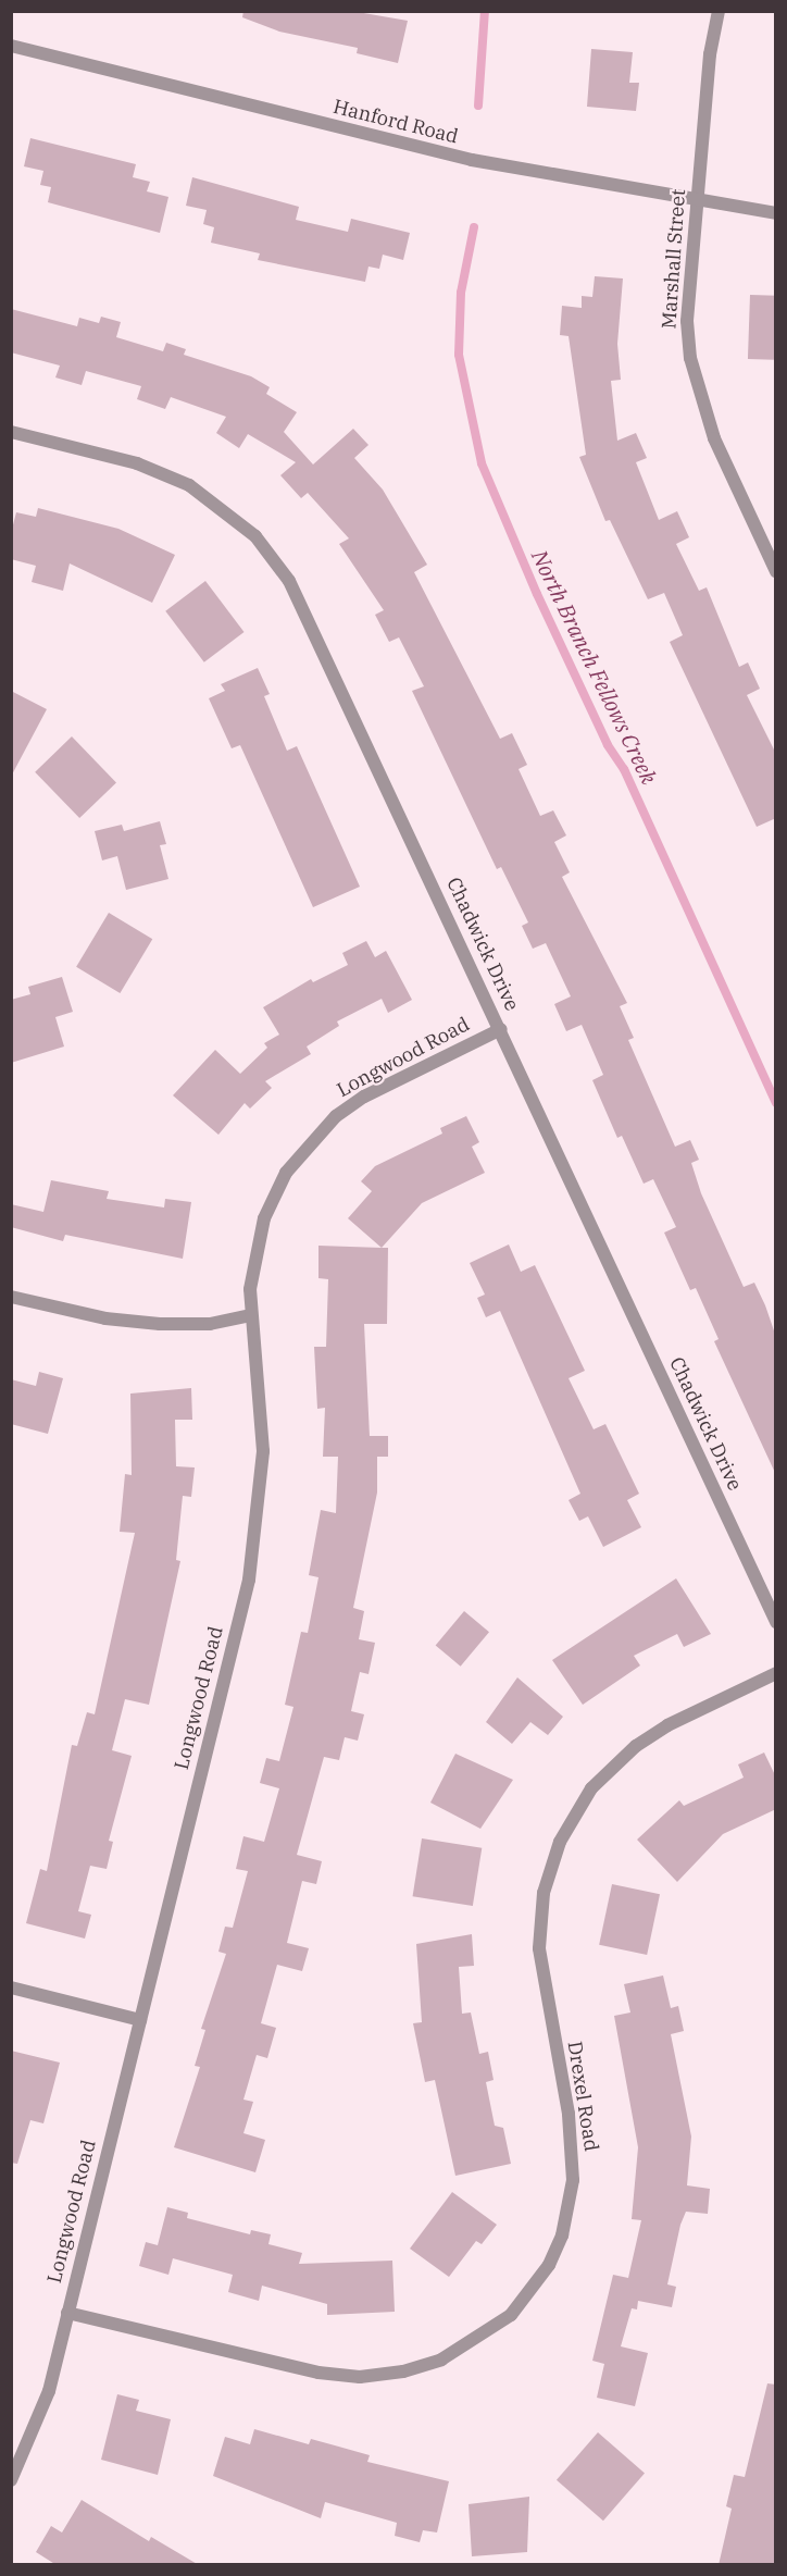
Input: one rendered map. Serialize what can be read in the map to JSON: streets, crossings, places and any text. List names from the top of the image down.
{
  "streets": {
    "street": [
      "Hanford Road",
      "Marshall Street",
      "Chadwick Drive",
      "Longwood Road",
      "Drexel Road"
    ]
  },
  "crossings": [
    ["Hanford Road", "Marshall Street"],
    ["Chadwick Drive", "Longwood Road"],
    ["Longwood Road", "Drexel Road"]
  ],
  "water": ["North Branch Fellows Creek"]
}
